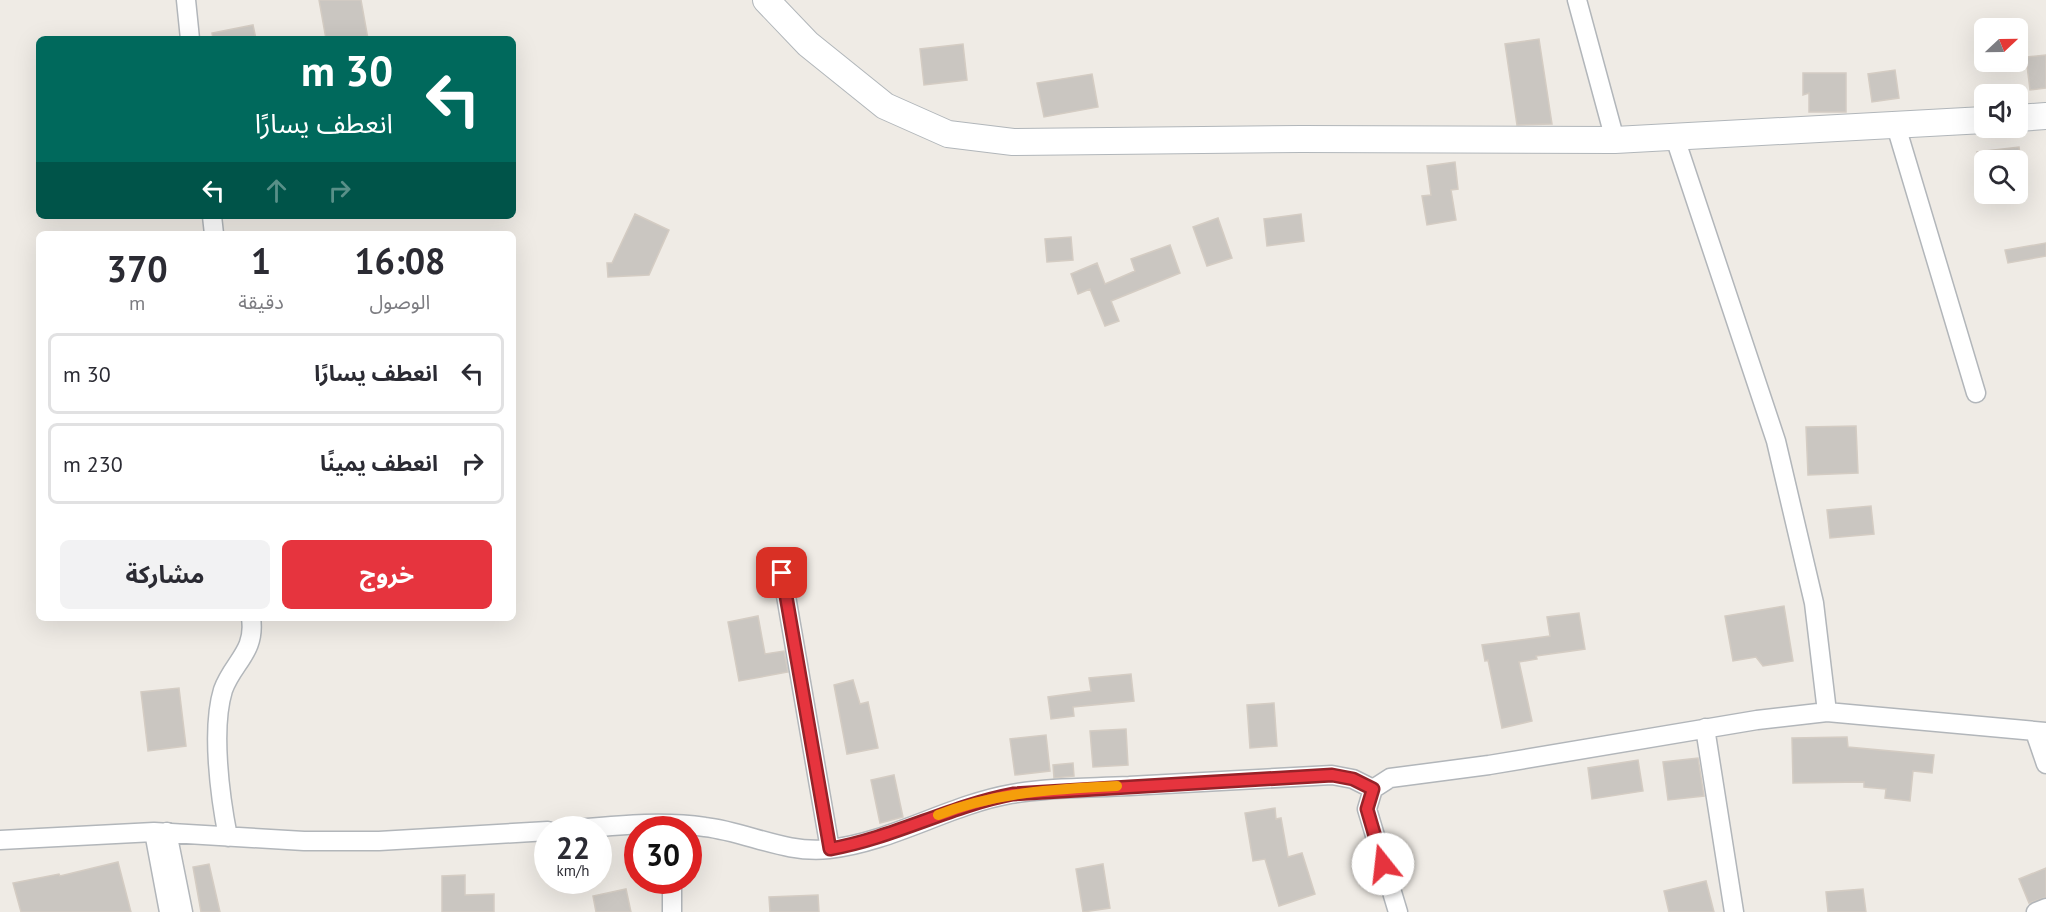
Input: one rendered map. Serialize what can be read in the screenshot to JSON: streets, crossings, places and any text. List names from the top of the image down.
{
  "north": "right",
  "page": {
    "turn": ["30 m", "انعطف يسارًا"],
    "eta": [
      "16:08",
      "الوصول",
      "1",
      "دقيقة",
      "370",
      "m"
    ],
    "list": [
      {
        "name": "انعطف يسارًا",
        "value": "30 m"
      },
      {
        "name": "انعطف يمينًا",
        "value": "230 m"
      }
    ],
    "buttons": ["خروج", "مشاركة"],
    "speed": "22 km/h",
    "limit": "30"
  }
}
